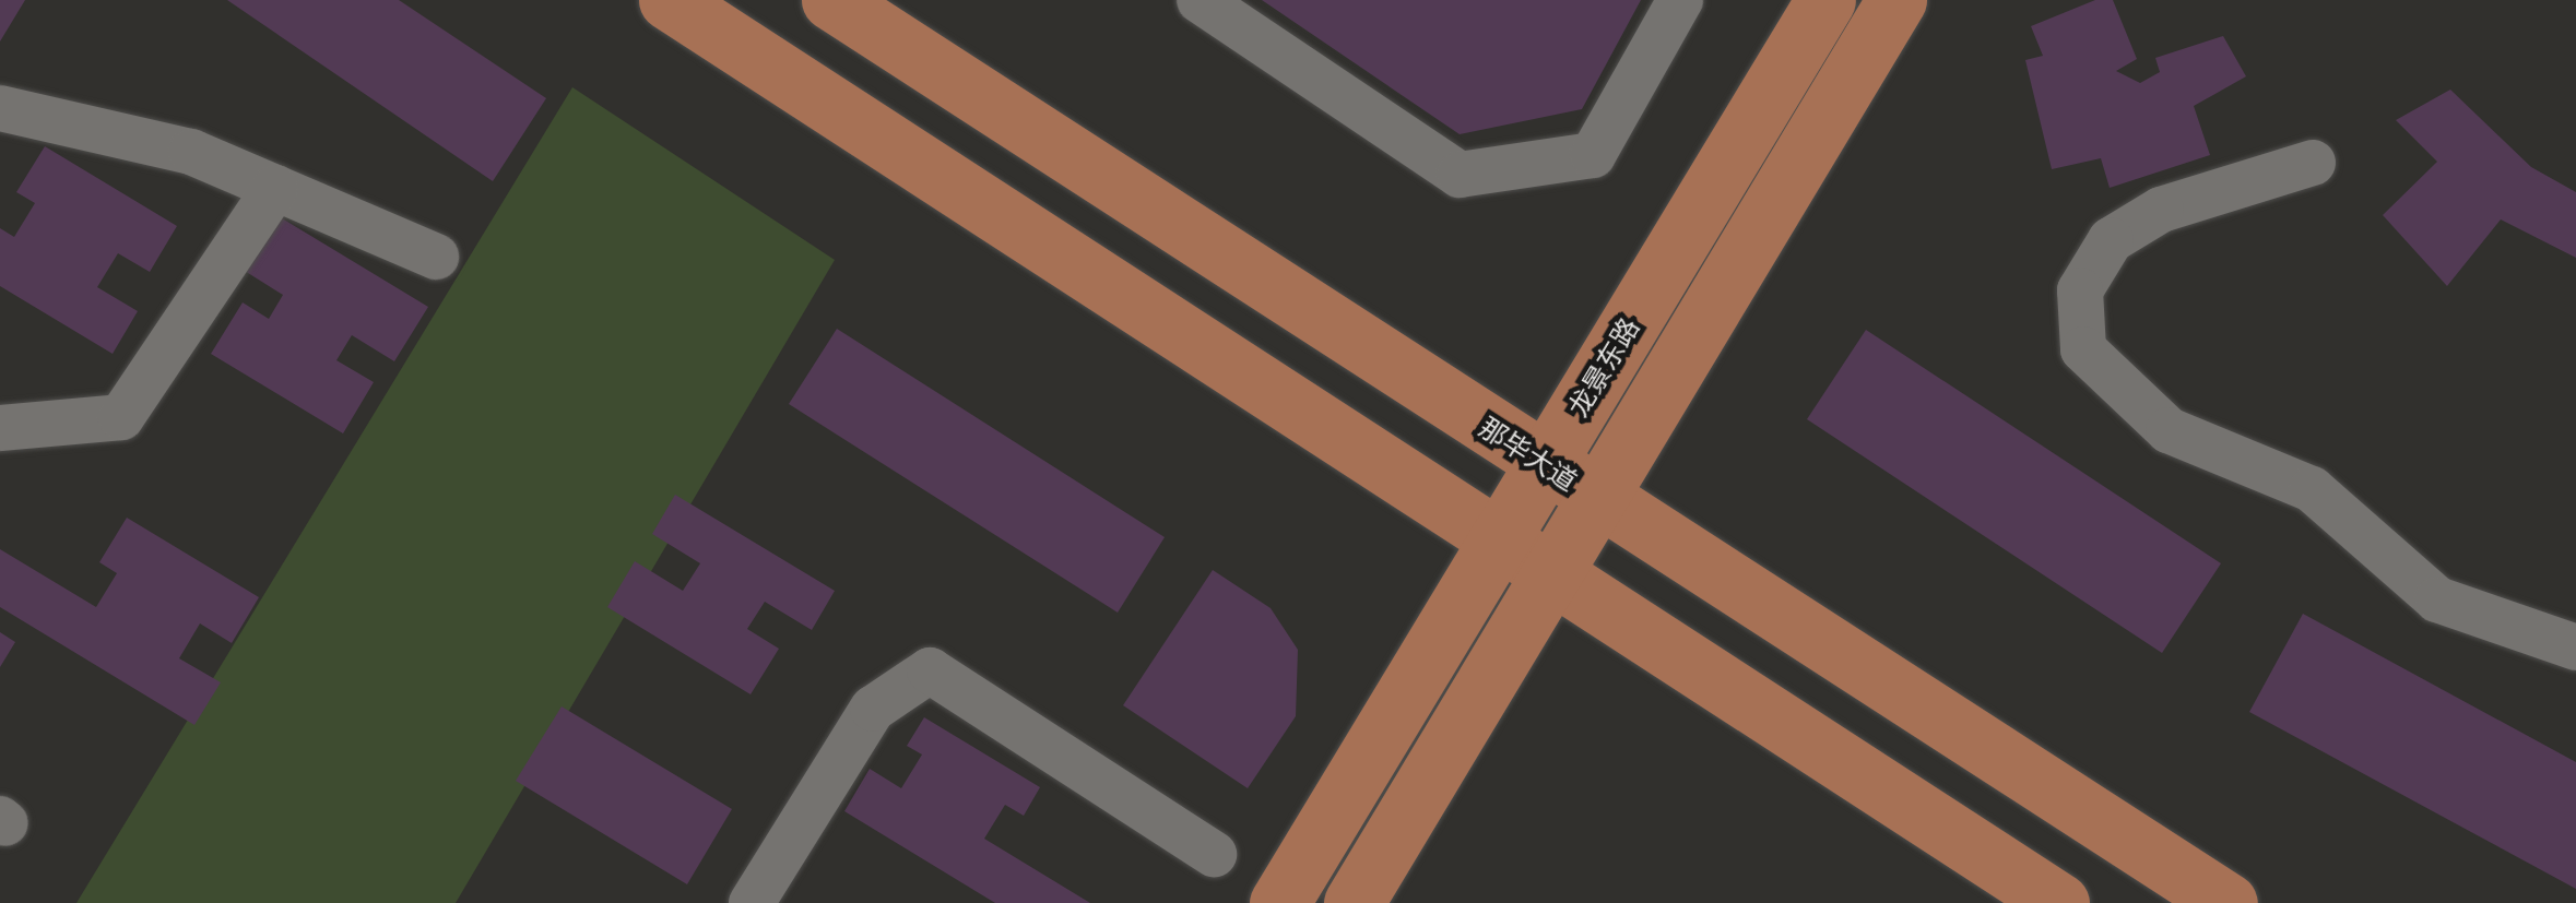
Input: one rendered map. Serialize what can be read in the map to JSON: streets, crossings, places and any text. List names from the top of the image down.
{
  "streets": {
    "main road": ["龙景东路", "那毕大道"]
  },
  "crossings": [
    ["龙景东路", "那毕大道"]
  ]
}
